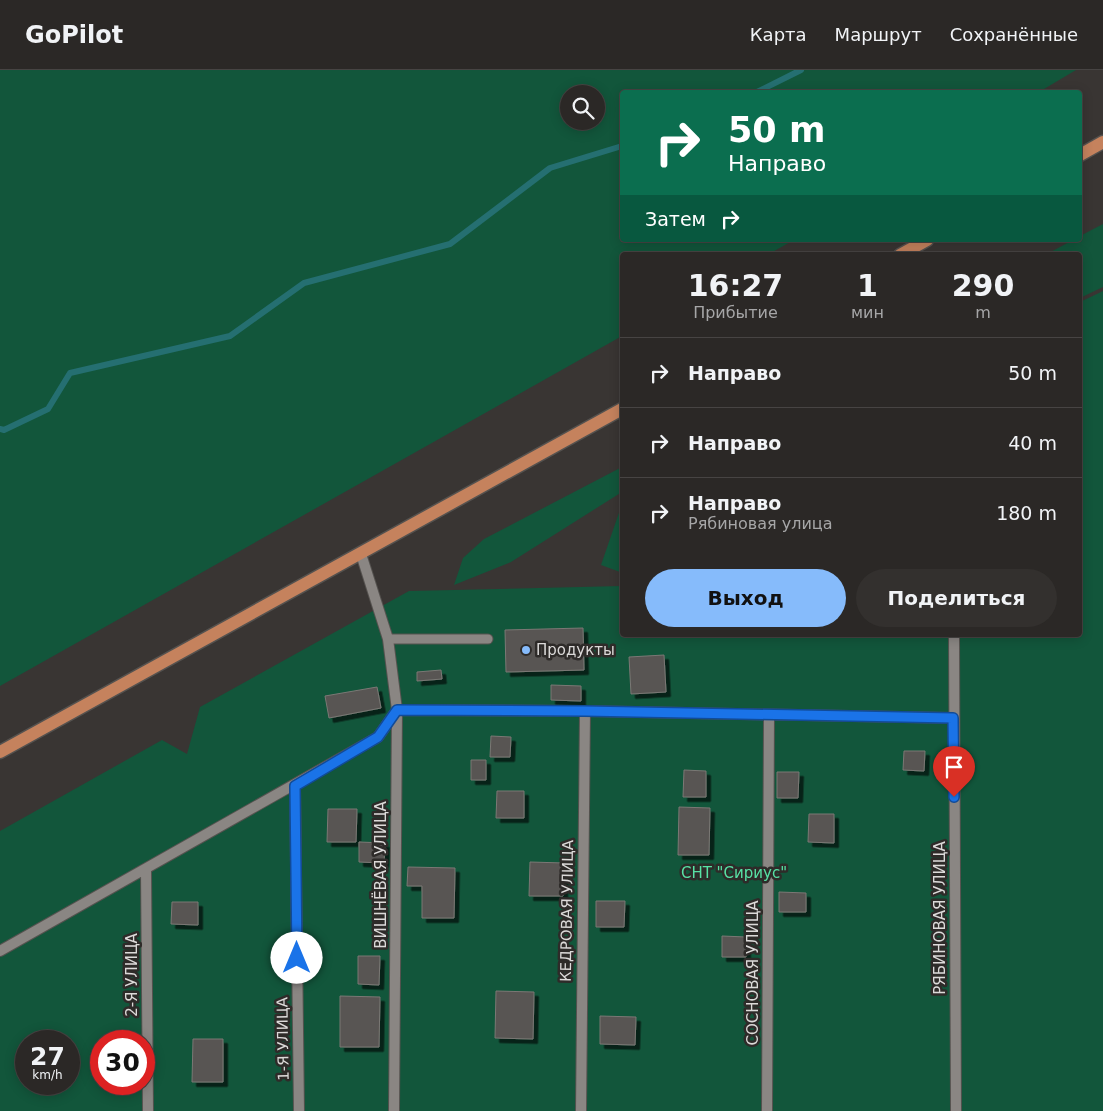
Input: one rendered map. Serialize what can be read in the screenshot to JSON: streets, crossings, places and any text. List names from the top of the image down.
{
  "streets": {
    "street": [
      "ВИШНЁВАЯ УЛИЦА",
      "КЕДРОВАЯ УЛИЦА",
      "РЯБИНОВАЯ УЛИЦА",
      "СОСНОВАЯ УЛИЦА",
      "2-Я УЛИЦА",
      "1-Я УЛИЦА"
    ]
  },
  "parks": ["СНТ \"Сириус\""],
  "places": ["Продукты"],
  "page": {
    "header": "GoPilot",
    "nav": ["Карта", "Маршрут", "Сохранённые"],
    "turn": ["50 m", "Направо"],
    "then": "Затем",
    "eta": [
      "16:27",
      "Прибытие",
      "1",
      "мин",
      "290",
      "m"
    ],
    "list": [
      {
        "name": "Направо",
        "value": "50 m"
      },
      {
        "name": "Направо",
        "value": "40 m"
      },
      {
        "name": "Направо",
        "note": "Рябиновая улица",
        "value": "180 m"
      }
    ],
    "buttons": ["Выход", "Поделиться"],
    "speed": "27 km/h",
    "limit": "30"
  }
}
